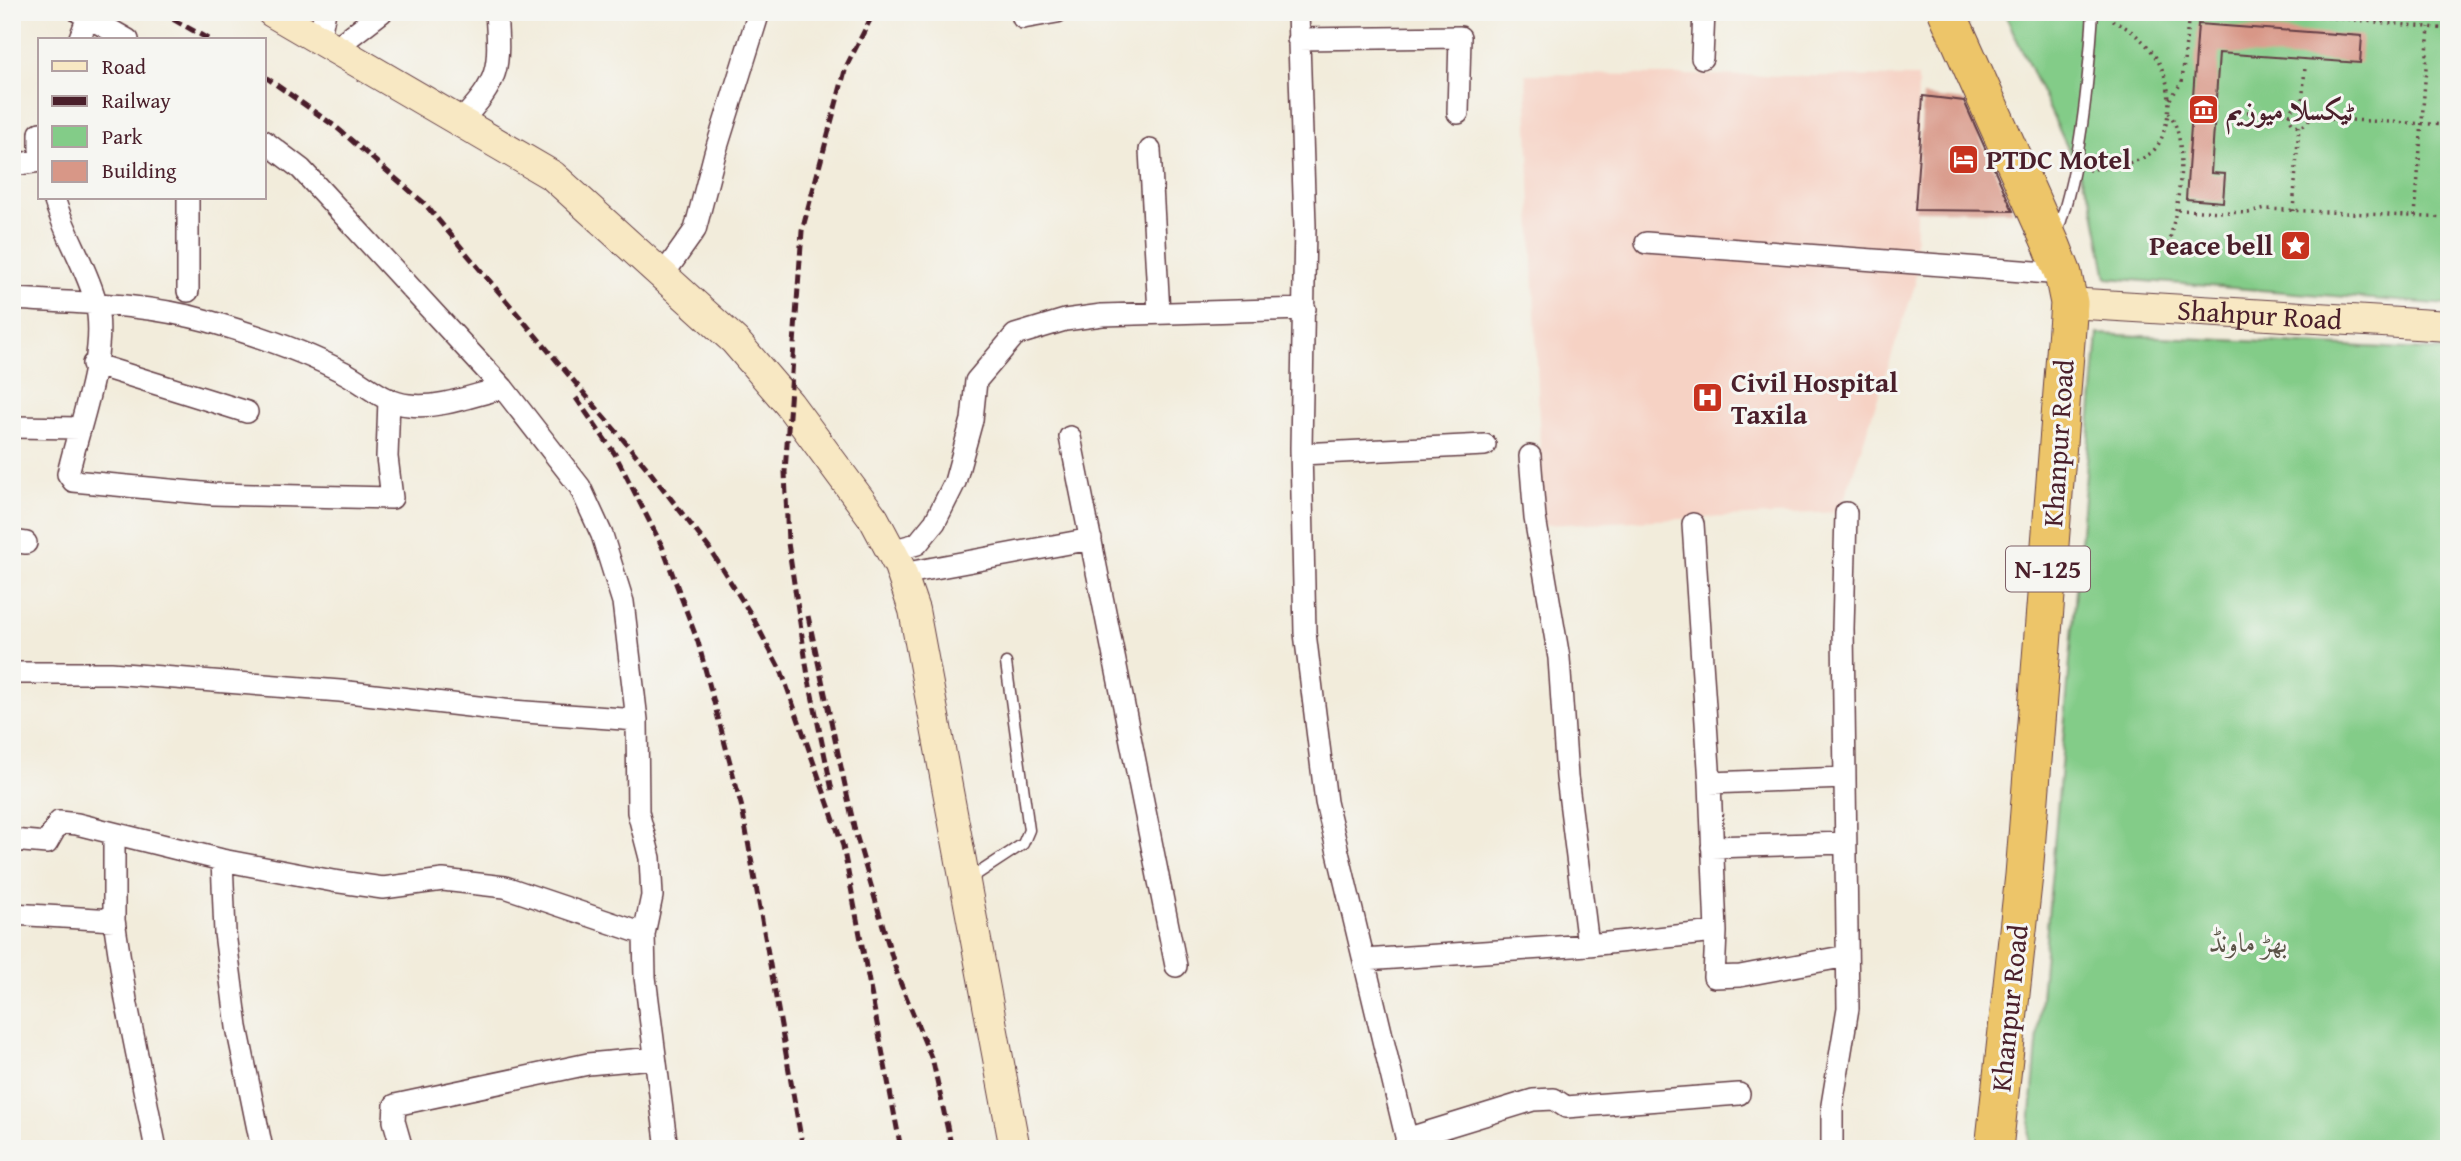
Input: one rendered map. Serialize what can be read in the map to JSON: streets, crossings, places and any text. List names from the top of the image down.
{
  "streets": {
    "highway": ["Khanpur Road", "N-125"],
    "street": ["Shahpur Road"]
  },
  "crossings": [
    ["Shahpur Road", "Khanpur Road"]
  ],
  "parks": ["بھڑ ماونڈ"],
  "places": {
    "museum": ["ٹیکسلا میوزیم"],
    "hotel": ["PTDC Motel"],
    "place": ["Peace bell"],
    "hospital": ["Civil Hospital Taxila"]
  },
  "legend": [
    "Road",
    "Railway",
    "Park",
    "Building"
  ]
}
